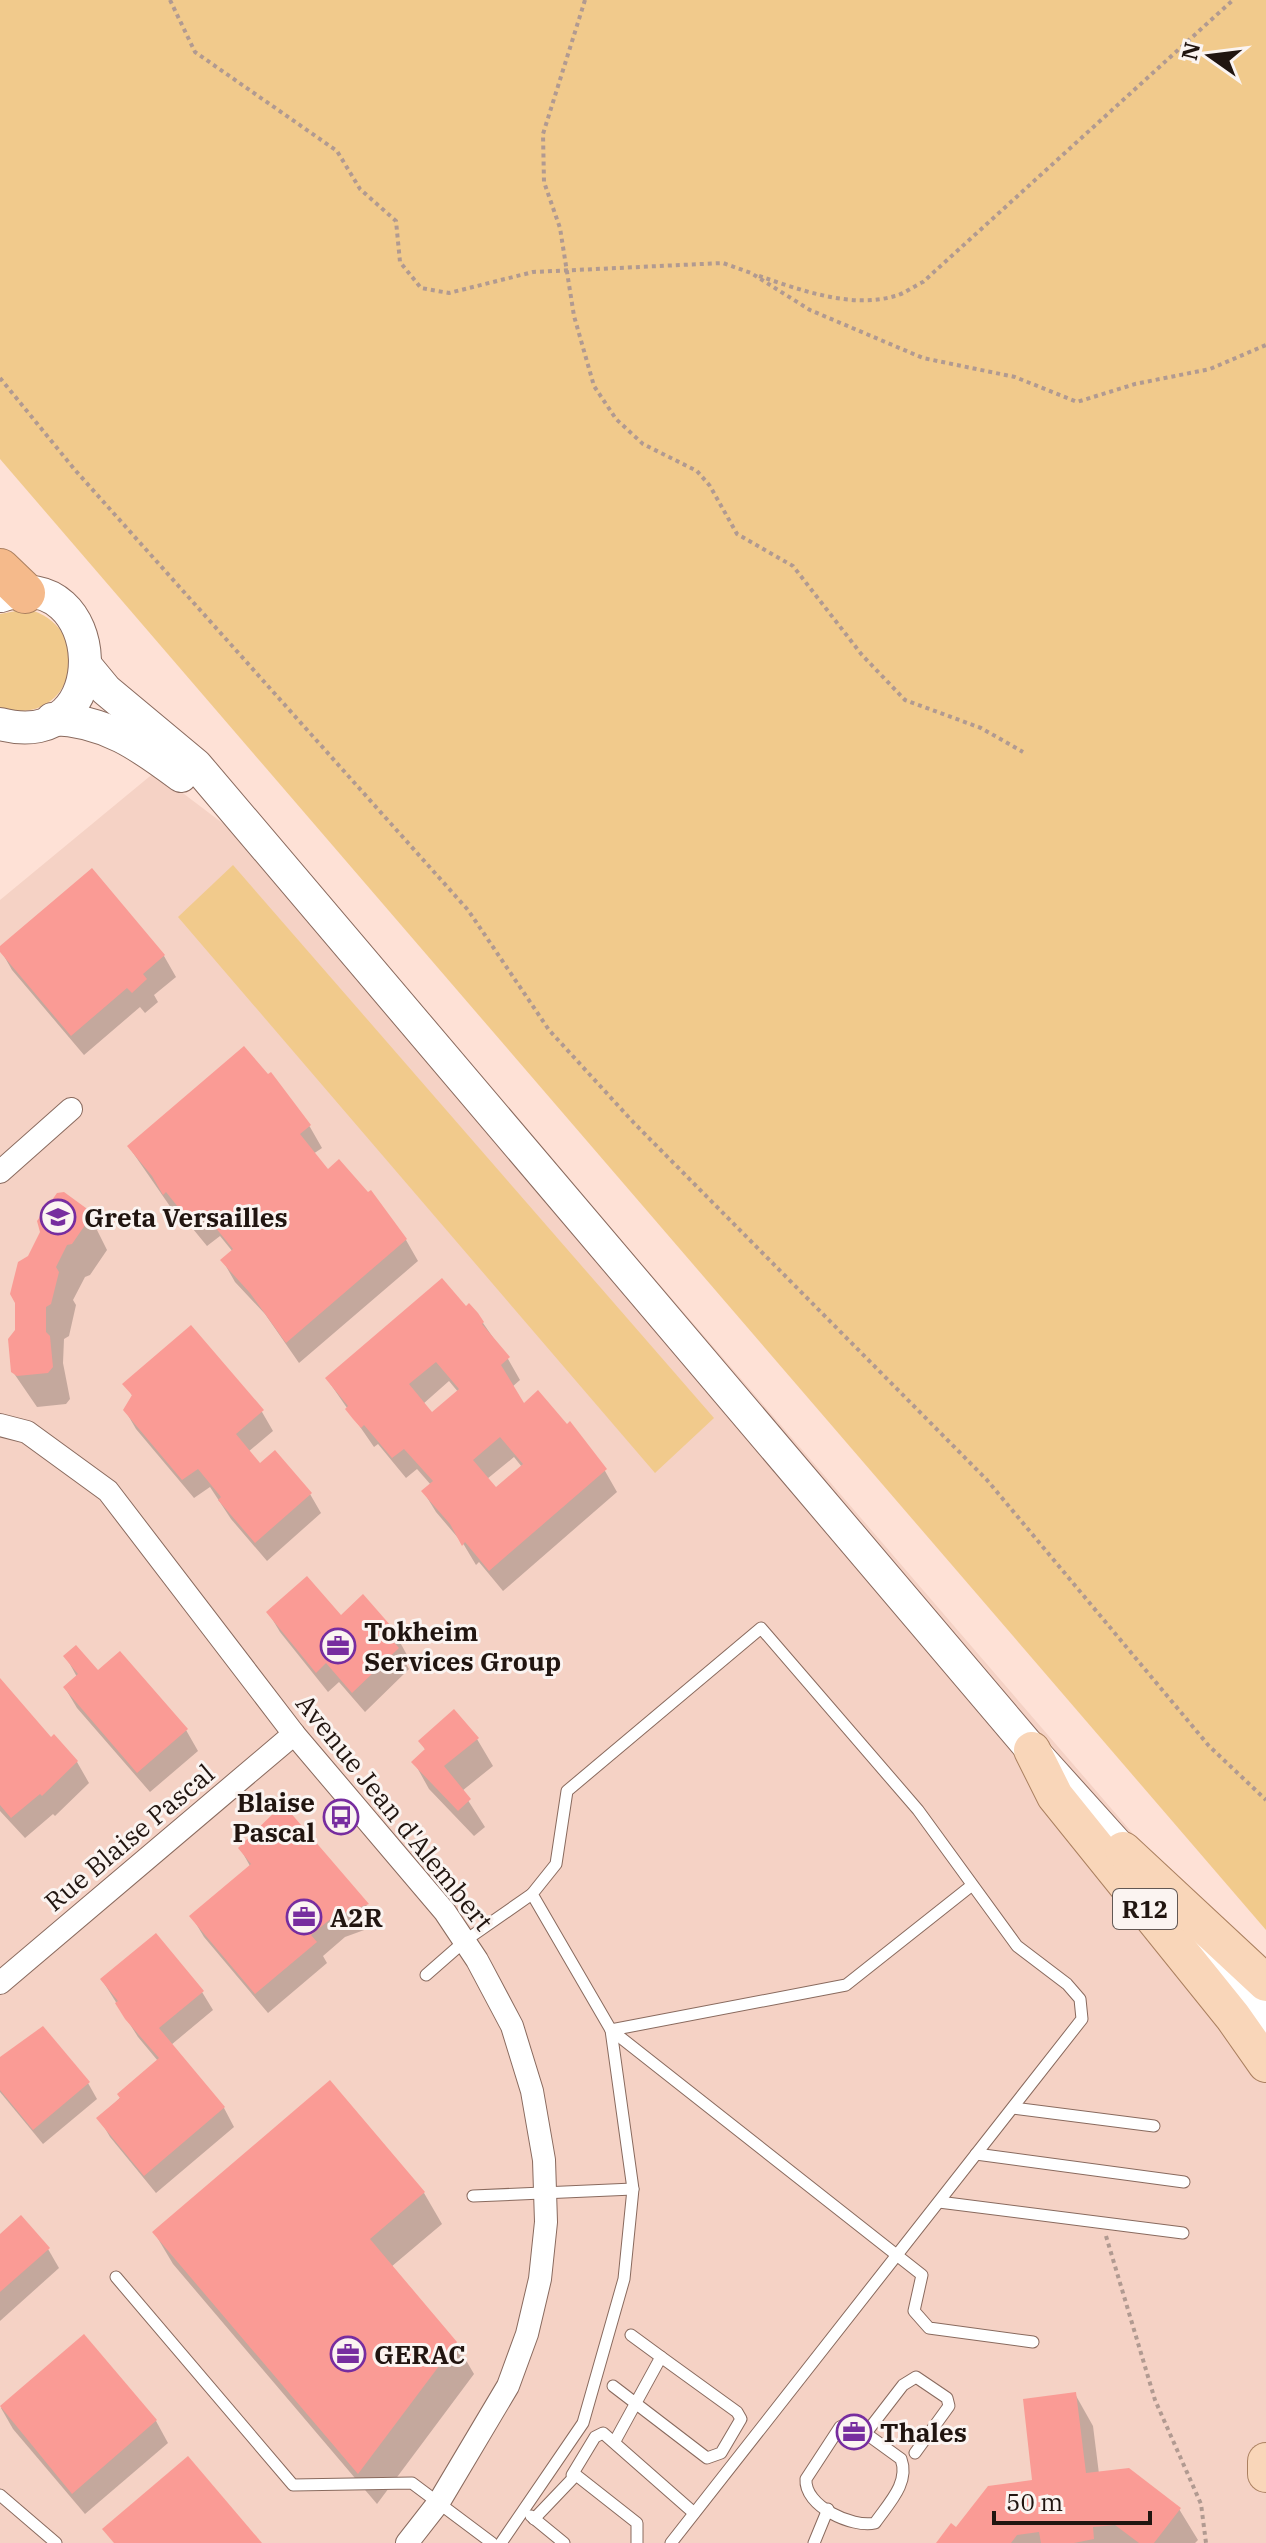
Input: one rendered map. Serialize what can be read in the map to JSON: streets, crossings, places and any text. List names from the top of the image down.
{
  "streets": {
    "main road": ["R12"],
    "street": ["Avenue Jean d'Alembert", "Rue Blaise Pascal"]
  },
  "crossings": [
    ["Avenue Jean d'Alembert", "Rue Blaise Pascal"]
  ],
  "places": {
    "school or university": ["Greta Versailles"],
    "office": [
      "Tokheim Services Group",
      "A2R",
      "GERAC",
      "Thales"
    ],
    "bus stop": ["Blaise Pascal"]
  },
  "scale_bar": "50 m",
  "north": "left"
}
